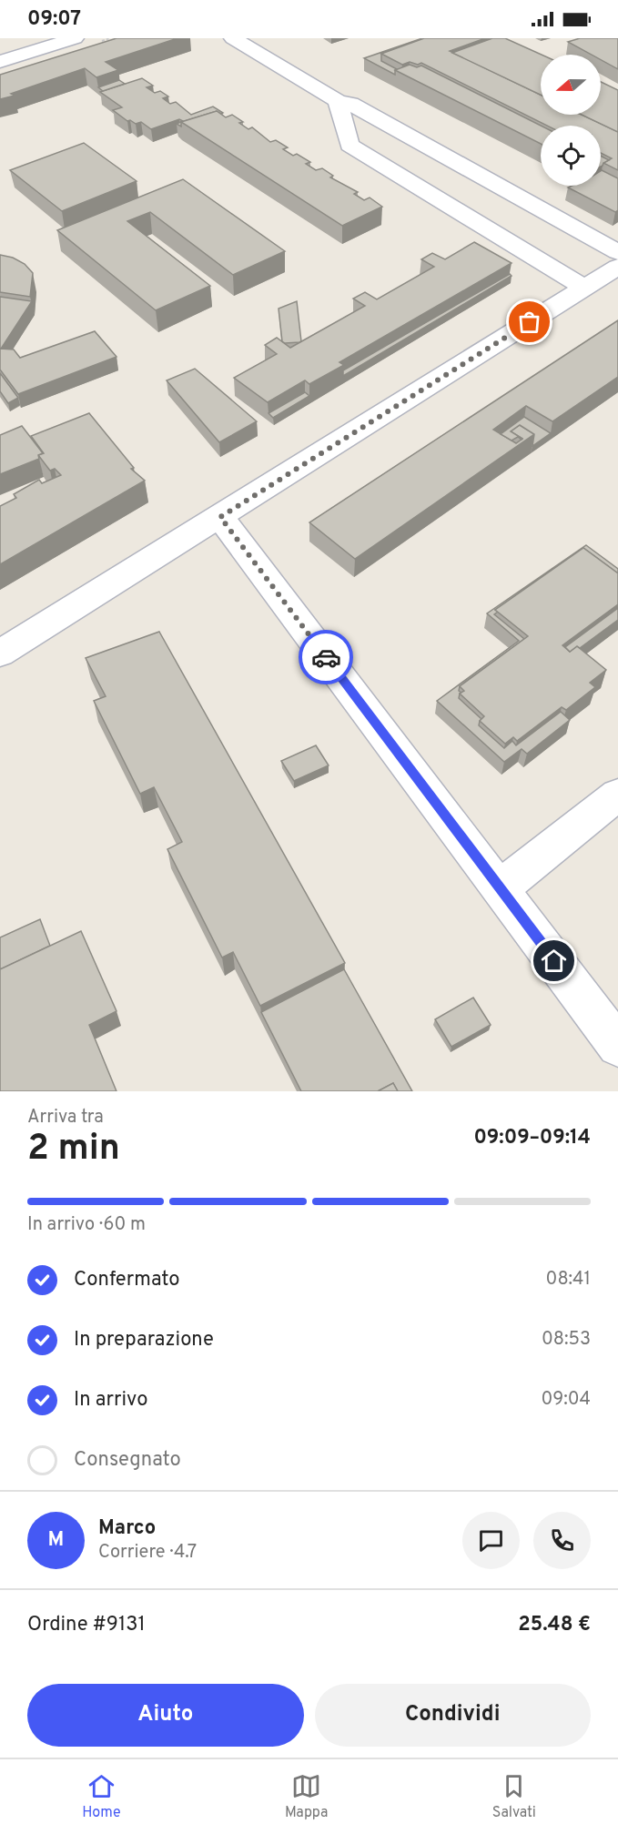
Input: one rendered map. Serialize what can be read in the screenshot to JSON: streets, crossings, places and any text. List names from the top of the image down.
{
  "north": "left",
  "page": {
    "status": "09:07",
    "heading": ["2 min", "Arriva tra", "09:09–09:14"],
    "panel": [
      "Marco",
      "Corriere · 4.7",
      "Ordine #9131",
      "25.48 €"
    ],
    "bar": "In arrivo · 60 m",
    "list": [
      ["Confermato", "08:41"],
      ["In preparazione", "08:53"],
      ["In arrivo", "09:04"],
      "Consegnato"
    ],
    "round": "M",
    "buttons": ["Aiuto", "Condividi"],
    "tabs": ["Home", "Mappa", "Salvati"]
  }
}
